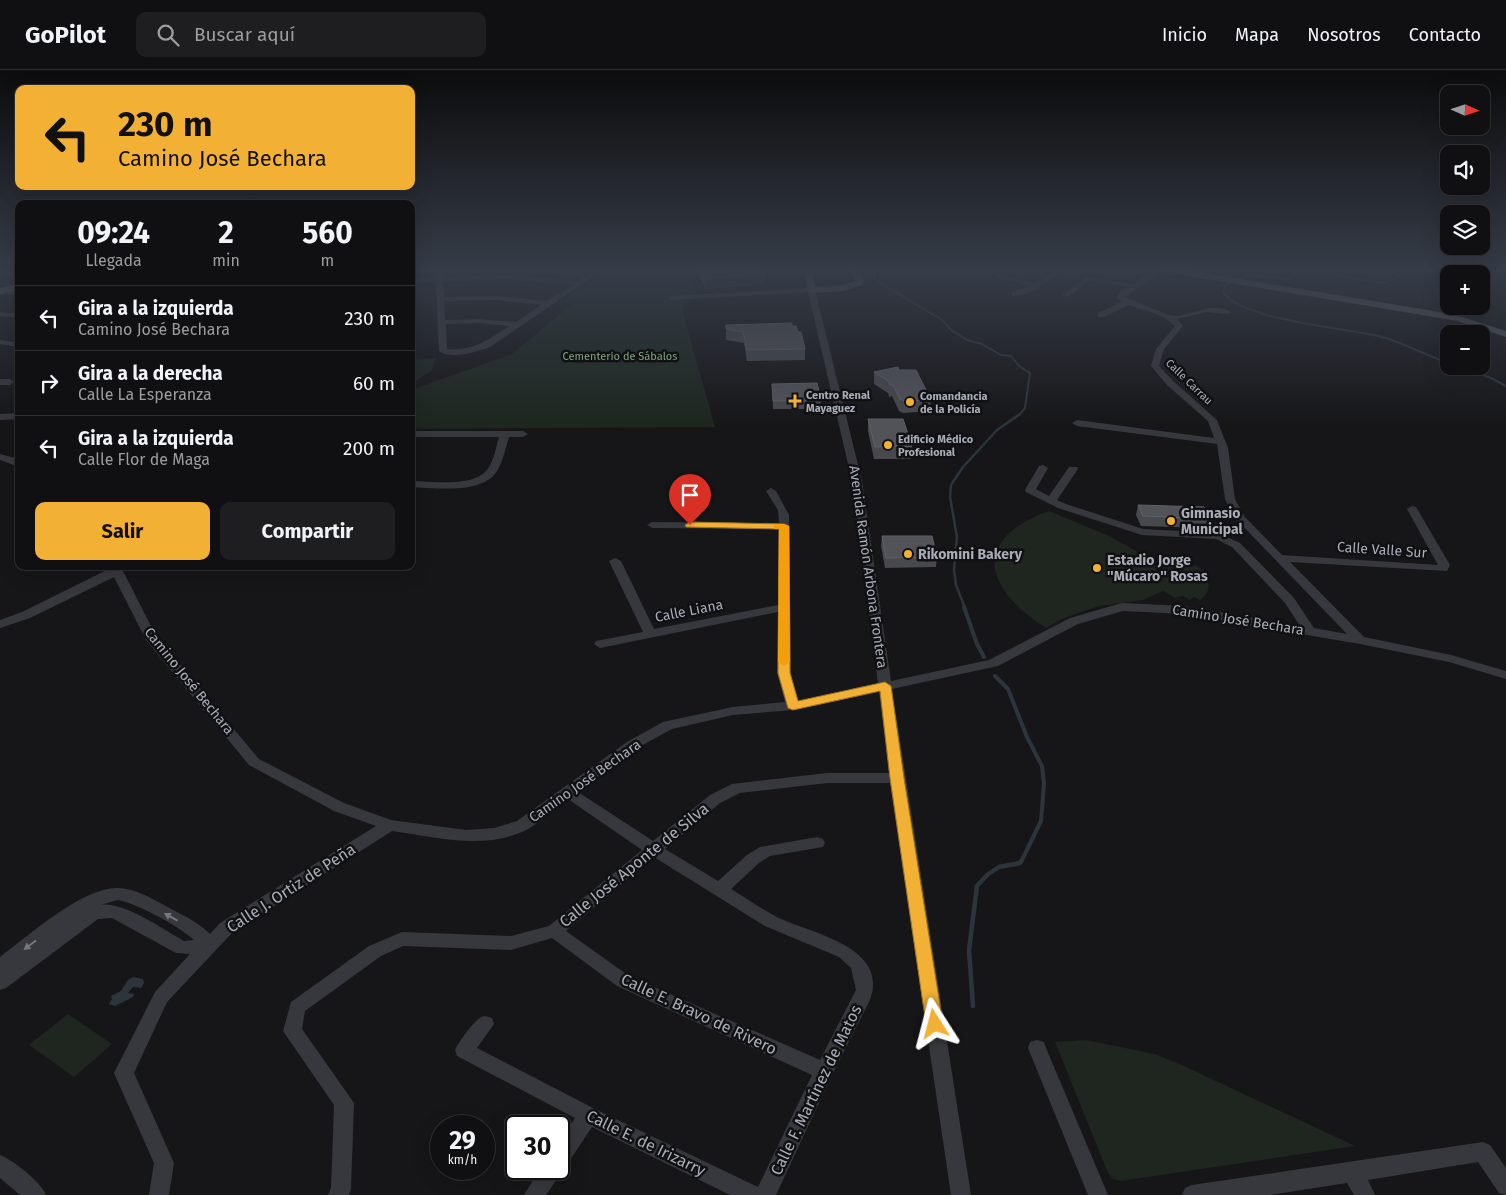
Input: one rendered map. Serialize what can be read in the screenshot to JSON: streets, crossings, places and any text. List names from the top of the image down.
{
  "streets": {
    "street": [
      "Calle Carrau",
      "Calle Valle Sur",
      "Avenida Ramón Arbona Frontera",
      "Calle Liana",
      "Camino José Bechara",
      "Calle José Aponte de Silva",
      "Calle J. Ortiz de Peña",
      "Calle E. Bravo de Rivero",
      "Calle F. Martínez de Matos",
      "Calle E. de Irizarry"
    ]
  },
  "crossings": [
    ["Calle Carrau", "Calle Valle Sur"],
    ["Calle Carrau", "Camino José Bechara"],
    ["Avenida Ramón Arbona Frontera", "Camino José Bechara"],
    ["Avenida Ramón Arbona Frontera", "Calle José Aponte de Silva"],
    ["Camino José Bechara", "Calle J. Ortiz de Peña"],
    ["Camino José Bechara", "Calle F. Martínez de Matos"],
    ["Calle José Aponte de Silva", "Calle E. Bravo de Rivero"],
    ["Calle José Aponte de Silva", "Calle F. Martínez de Matos"],
    ["Calle E. Bravo de Rivero", "Calle F. Martínez de Matos"]
  ],
  "parks": ["Cementerio de Sábalos"],
  "places": {
    "health": ["Centro Renal Mayaguez"],
    "other": [
      "Comandancia de la Policía",
      "Edificio Médico Profesional",
      "Gimnasio Municipal",
      "Rikomini Bakery",
      "Estadio Jorge ''Múcaro'' Rosas"
    ]
  },
  "north": "right",
  "page": {
    "header": "GoPilot",
    "search": "Buscar aquí",
    "nav": [
      "Inicio",
      "Mapa",
      "Nosotros",
      "Contacto"
    ],
    "map_buttons": ["+", "−"],
    "turn": ["230 m", "Camino José Bechara"],
    "eta": [
      "09:24",
      "Llegada",
      "2",
      "min",
      "560",
      "m"
    ],
    "list": [
      {
        "name": "Gira a la izquierda",
        "note": "Camino José Bechara",
        "value": "230 m"
      },
      {
        "name": "Gira a la derecha",
        "note": "Calle La Esperanza",
        "value": "60 m"
      },
      {
        "name": "Gira a la izquierda",
        "note": "Calle Flor de Maga",
        "value": "200 m"
      }
    ],
    "buttons": ["Salir", "Compartir"],
    "speed": "29 km/h",
    "limit": "30"
  }
}
